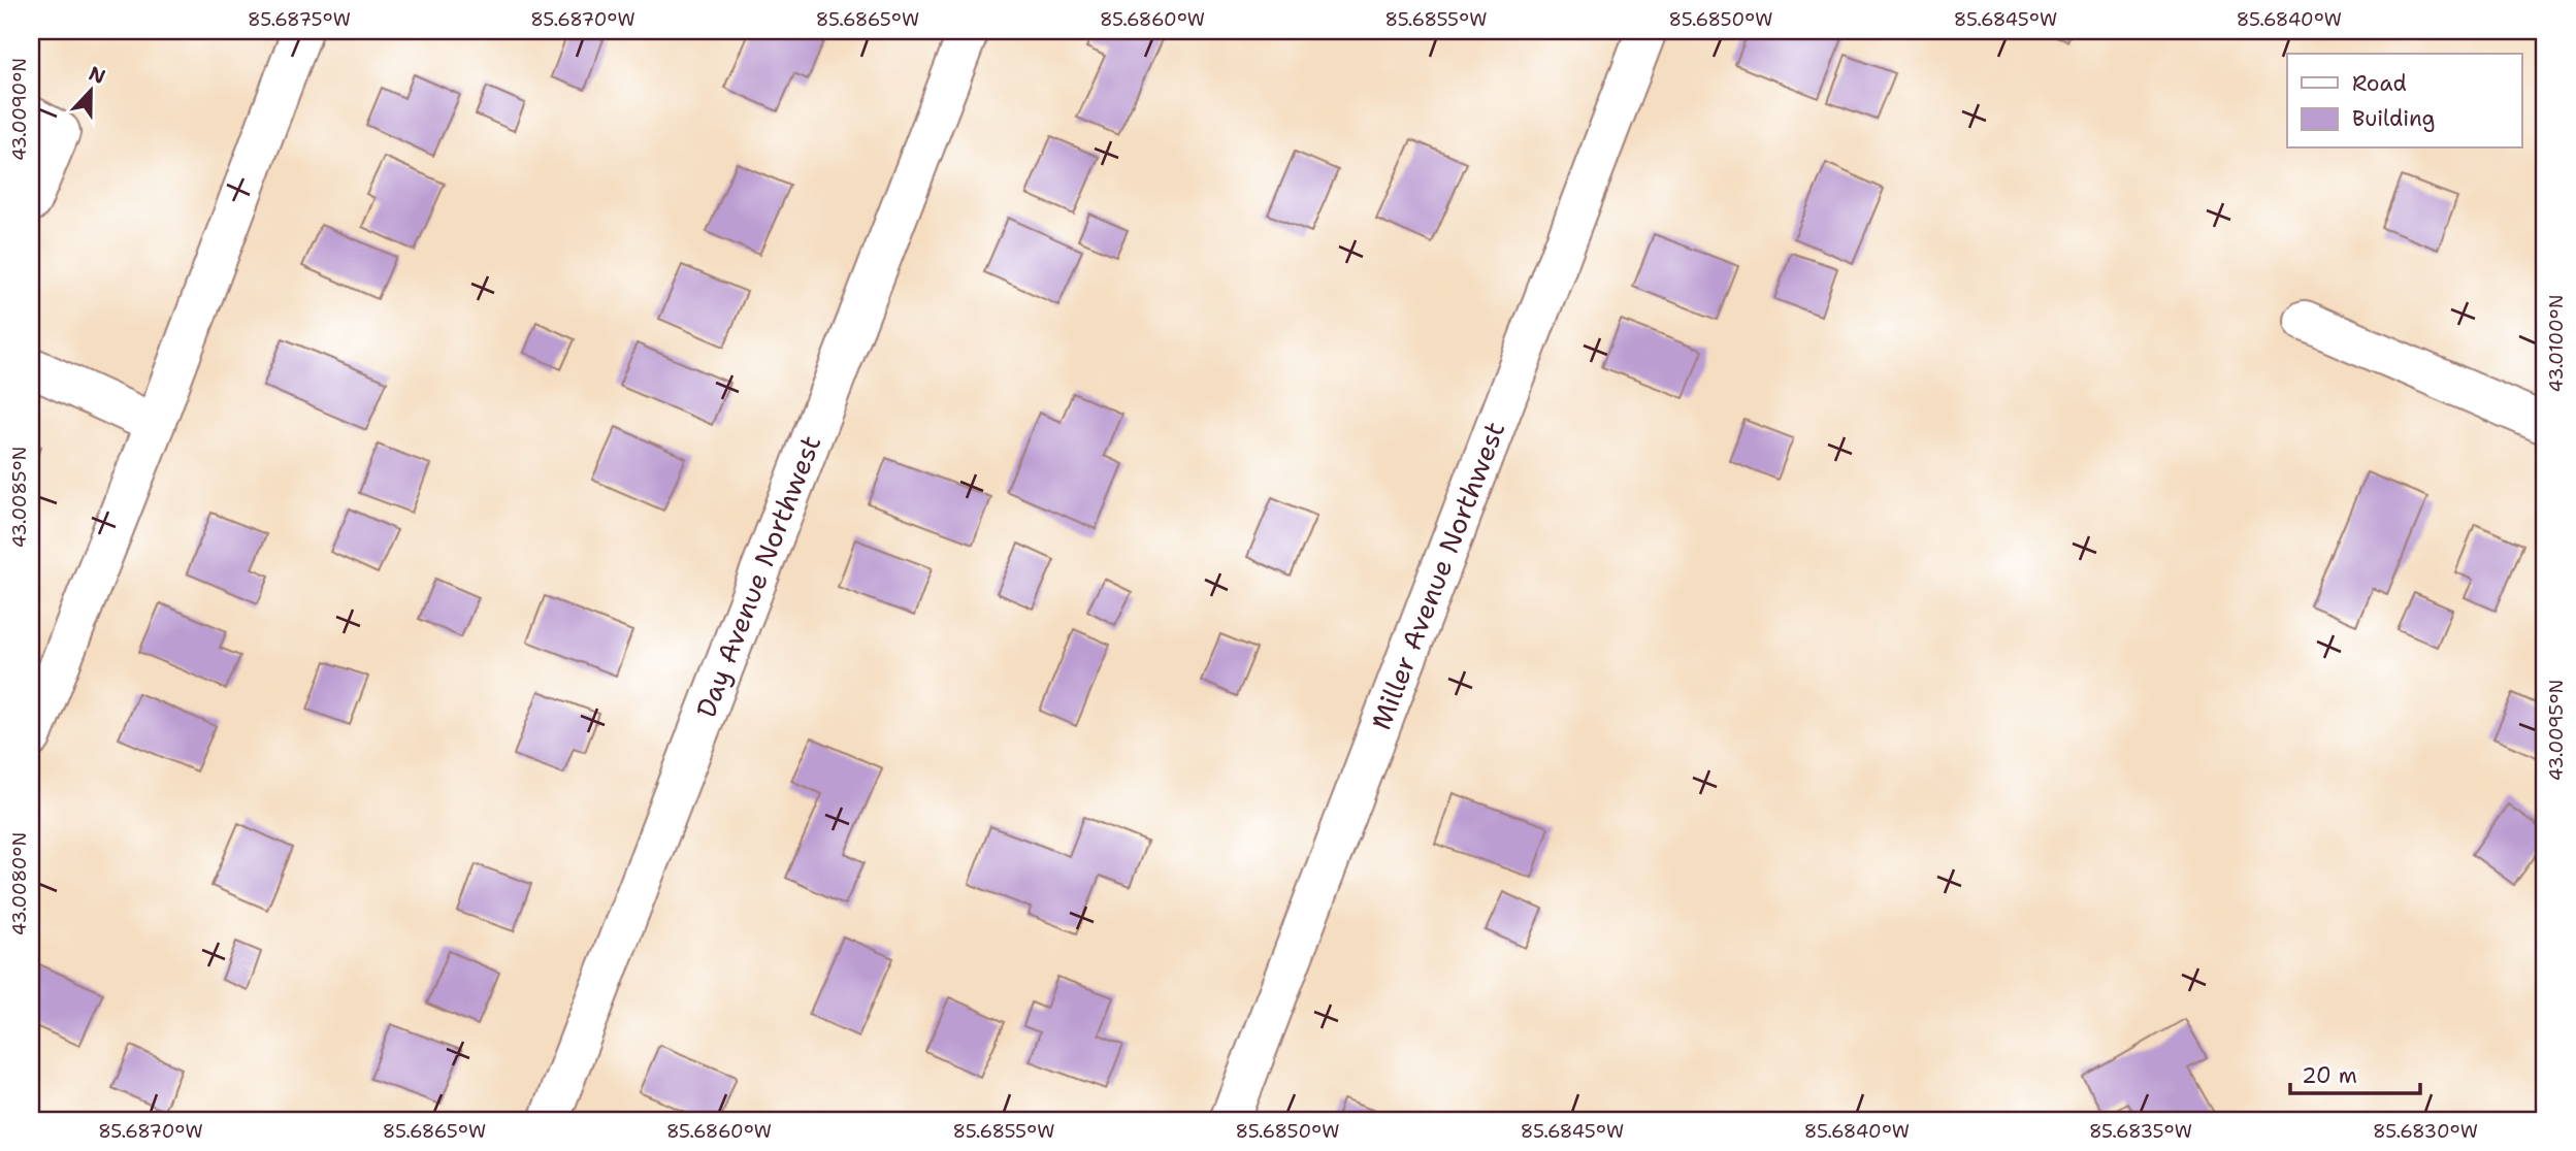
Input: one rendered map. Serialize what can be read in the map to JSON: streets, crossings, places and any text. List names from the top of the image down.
{
  "streets": {
    "street": ["Day Avenue Northwest", "Miller Avenue Northwest"]
  },
  "legend": ["Road", "Building"],
  "scale_bar": "20 m",
  "north": "top",
  "coordinates": [
    "85.6875°W",
    "85.6870°W",
    "85.6865°W",
    "85.6860°W",
    "85.6855°W",
    "85.6850°W",
    "85.6845°W",
    "85.6840°W",
    "43.0090°N",
    "43.0100°N",
    "43.0085°N",
    "43.0095°N",
    "43.0080°N",
    "85.6835°W",
    "85.6830°W"
  ]
}
